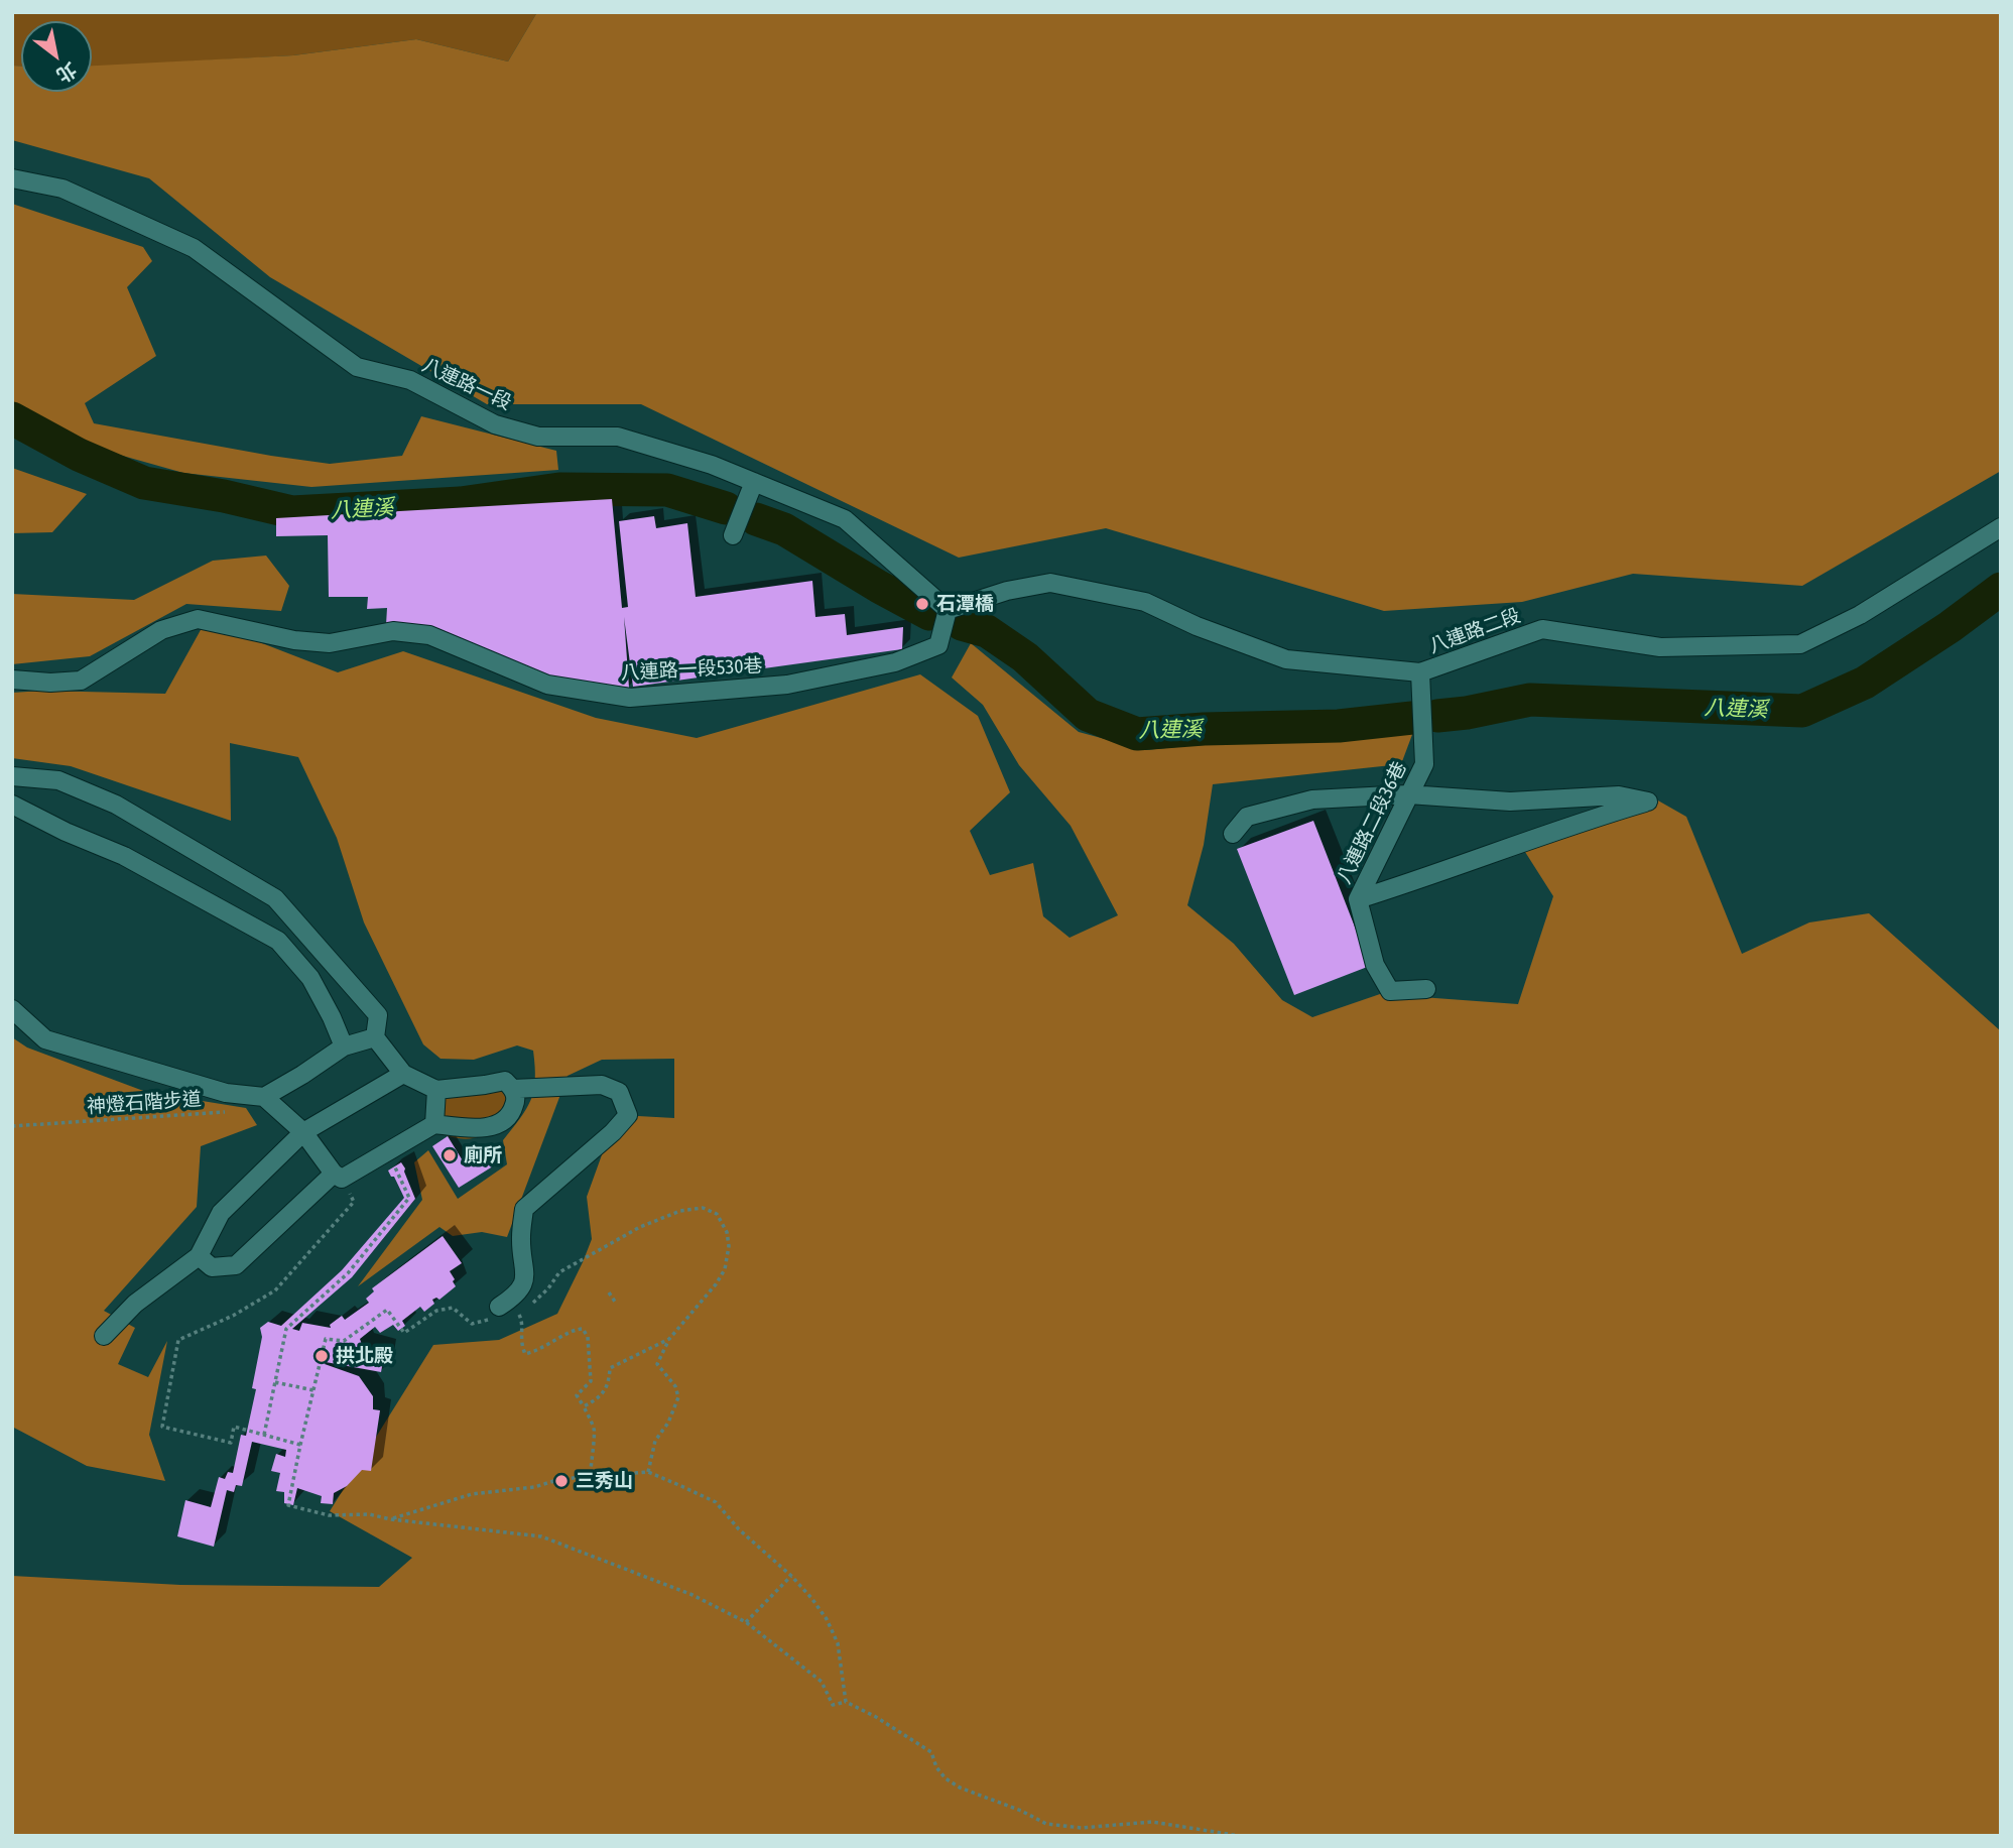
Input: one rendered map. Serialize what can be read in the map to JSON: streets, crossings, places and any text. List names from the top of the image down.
{
  "streets": {
    "street": [
      "八連路一段",
      "八連路二段",
      "八連路一段530巷",
      "八連路二段36巷"
    ],
    "path": ["神燈石階步道"]
  },
  "crossings": [
    ["八連路一段", "八連路二段"],
    ["八連路一段", "八連路一段530巷"],
    ["八連路二段", "八連路一段530巷"],
    ["八連路二段", "八連路二段36巷"]
  ],
  "water": ["八連溪"],
  "places": [
    "石潭橋",
    "廁所",
    "拱北殿",
    "三秀山"
  ],
  "north": "bottom right"
}
